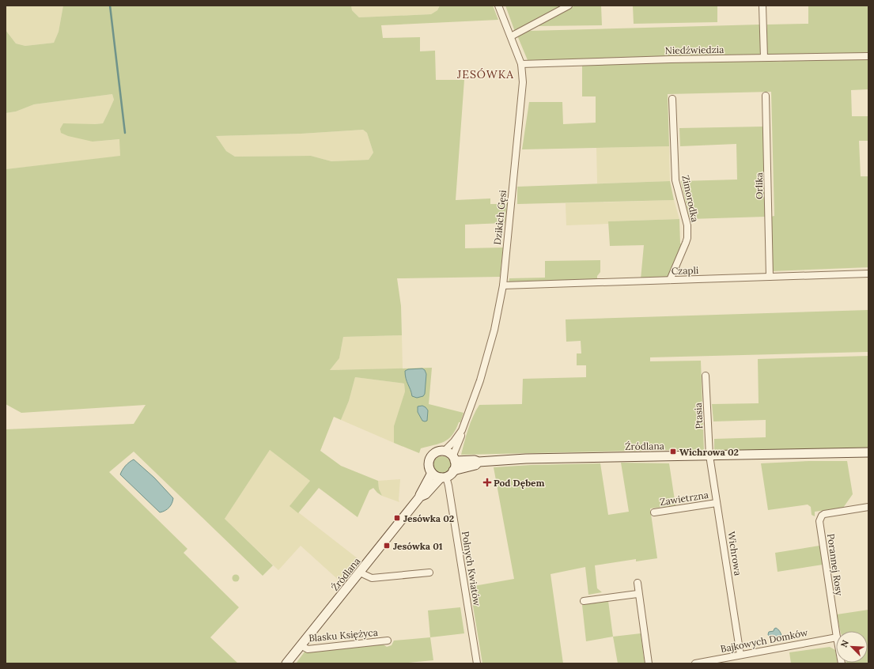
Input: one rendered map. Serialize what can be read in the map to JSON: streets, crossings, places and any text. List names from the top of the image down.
{
  "streets": {
    "main road": ["Źródlana"],
    "street": [
      "Niedźwiedzia",
      "Orlika",
      "Zimorodka",
      "Dzikich Gęsi",
      "Czapli",
      "Ptasia",
      "Zawietrzna",
      "Wichrowa",
      "Porannej Rosy",
      "Polnych Kwiatów",
      "Blasku Księżyca",
      "Bajkowych Domków"
    ]
  },
  "crossings": [
    ["Niedźwiedzia", "Dzikich Gęsi"],
    ["Orlika", "Czapli"],
    ["Zimorodka", "Czapli"],
    ["Dzikich Gęsi", "Czapli"],
    ["Dzikich Gęsi", "Źródlana"],
    ["Dzikich Gęsi", "Polnych Kwiatów"],
    ["Ptasia", "Źródlana"],
    ["Ptasia", "Wichrowa"],
    ["Źródlana", "Wichrowa"],
    ["Źródlana", "Polnych Kwiatów"],
    ["Źródlana", "Blasku Księżyca"],
    ["Zawietrzna", "Wichrowa"],
    ["Wichrowa", "Bajkowych Domków"]
  ],
  "districts": ["JESÓWKA"],
  "places": {
    "transit": ["Wichrowa 02", "Jesówka 02", "Jesówka 01"],
    "health": ["Pod Dębem"]
  },
  "north": "top left"
}
